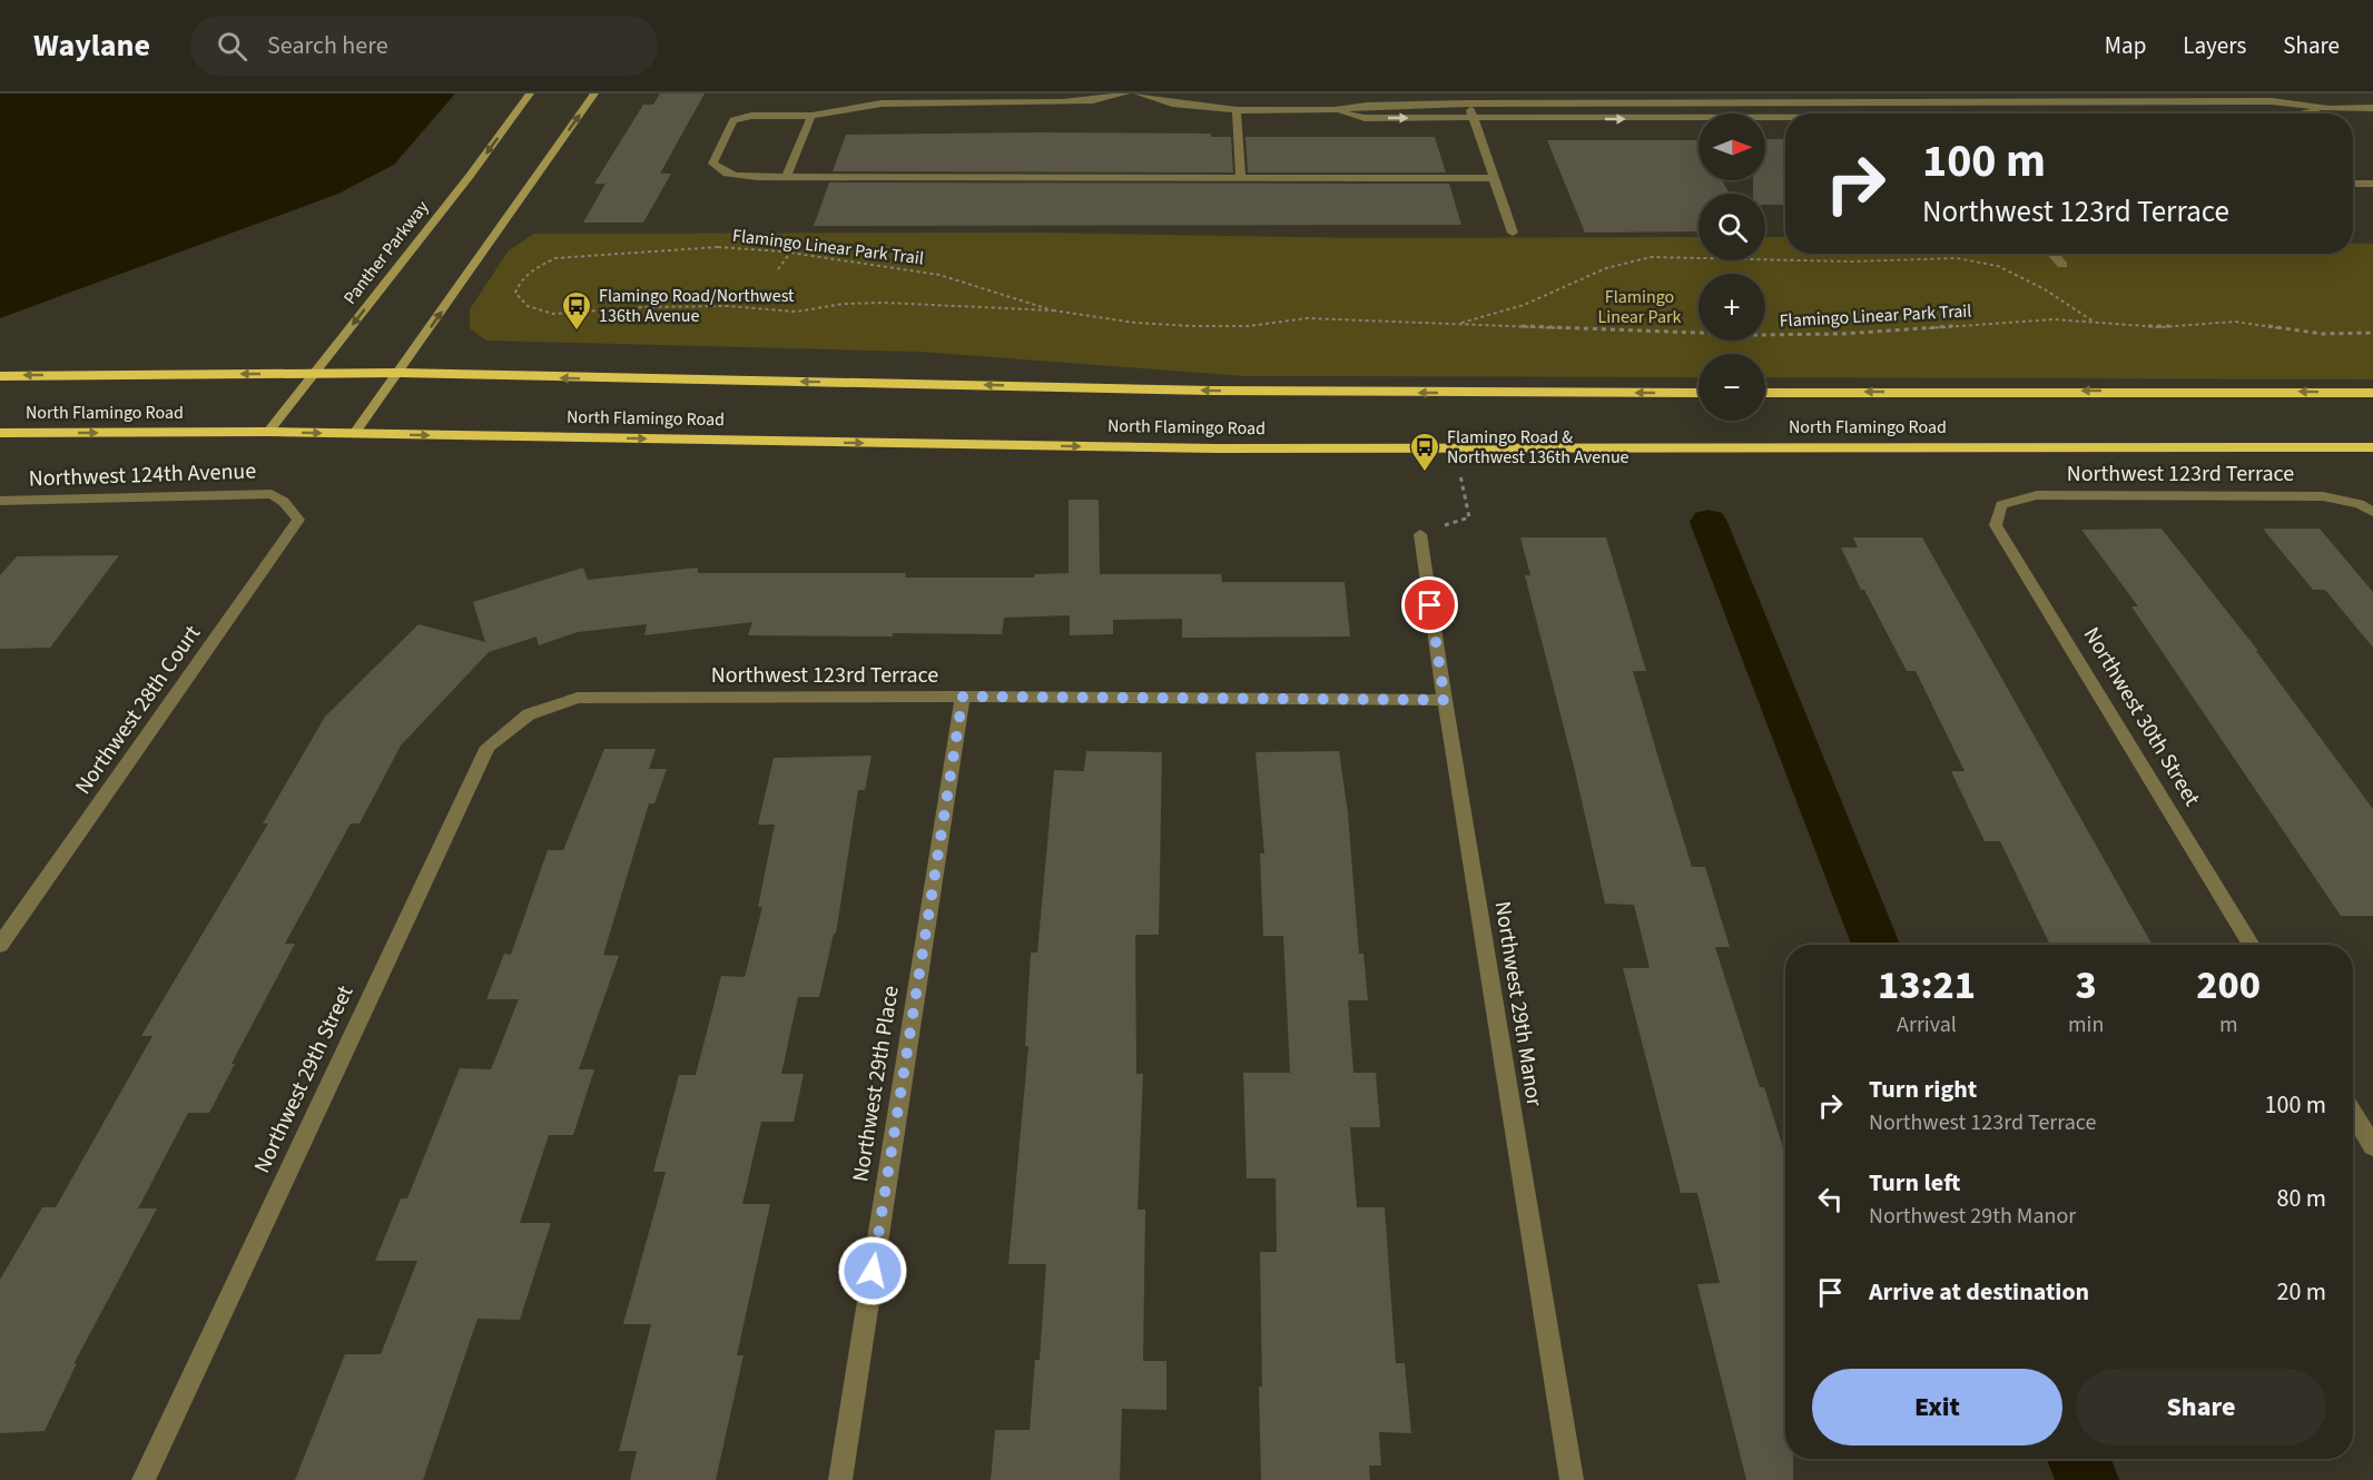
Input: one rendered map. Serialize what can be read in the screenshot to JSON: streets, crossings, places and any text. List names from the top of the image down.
{
  "streets": {
    "highway": ["North Flamingo Road"],
    "main road": ["Panther Parkway"],
    "street": [
      "Northwest 123rd Terrace",
      "Northwest 124th Avenue",
      "Northwest 28th Court",
      "Northwest 30th Street",
      "Northwest 29th Manor",
      "Northwest 29th Street",
      "Northwest 29th Place"
    ],
    "path": ["Flamingo Linear Park Trail"]
  },
  "crossings": [
    ["Panther Parkway", "North Flamingo Road"],
    ["Northwest 123rd Terrace", "Northwest 30th Street"],
    ["Northwest 123rd Terrace", "Northwest 29th Manor"],
    ["Northwest 123rd Terrace", "Northwest 29th Street"],
    ["Northwest 123rd Terrace", "Northwest 29th Place"],
    ["Northwest 124th Avenue", "Northwest 28th Court"]
  ],
  "parks": ["Flamingo Linear Park"],
  "places": {
    "bus stop": ["Flamingo Road/Northwest 136th Avenue", "Flamingo Road & Northwest 136th Avenue"]
  },
  "north": "right",
  "page": {
    "header": "Waylane",
    "search": "Search here",
    "nav": ["Map", "Layers", "Share"],
    "map_buttons": ["+", "−"],
    "turn": ["100 m", "Northwest 123rd Terrace"],
    "eta": [
      "13:21",
      "Arrival",
      "3",
      "min",
      "200",
      "m"
    ],
    "list": [
      {
        "name": "Turn right",
        "note": "Northwest 123rd Terrace",
        "value": "100 m"
      },
      {
        "name": "Turn left",
        "note": "Northwest 29th Manor",
        "value": "80 m"
      },
      {
        "name": "Arrive at destination",
        "value": "20 m"
      }
    ],
    "buttons": ["Exit", "Share"]
  }
}
